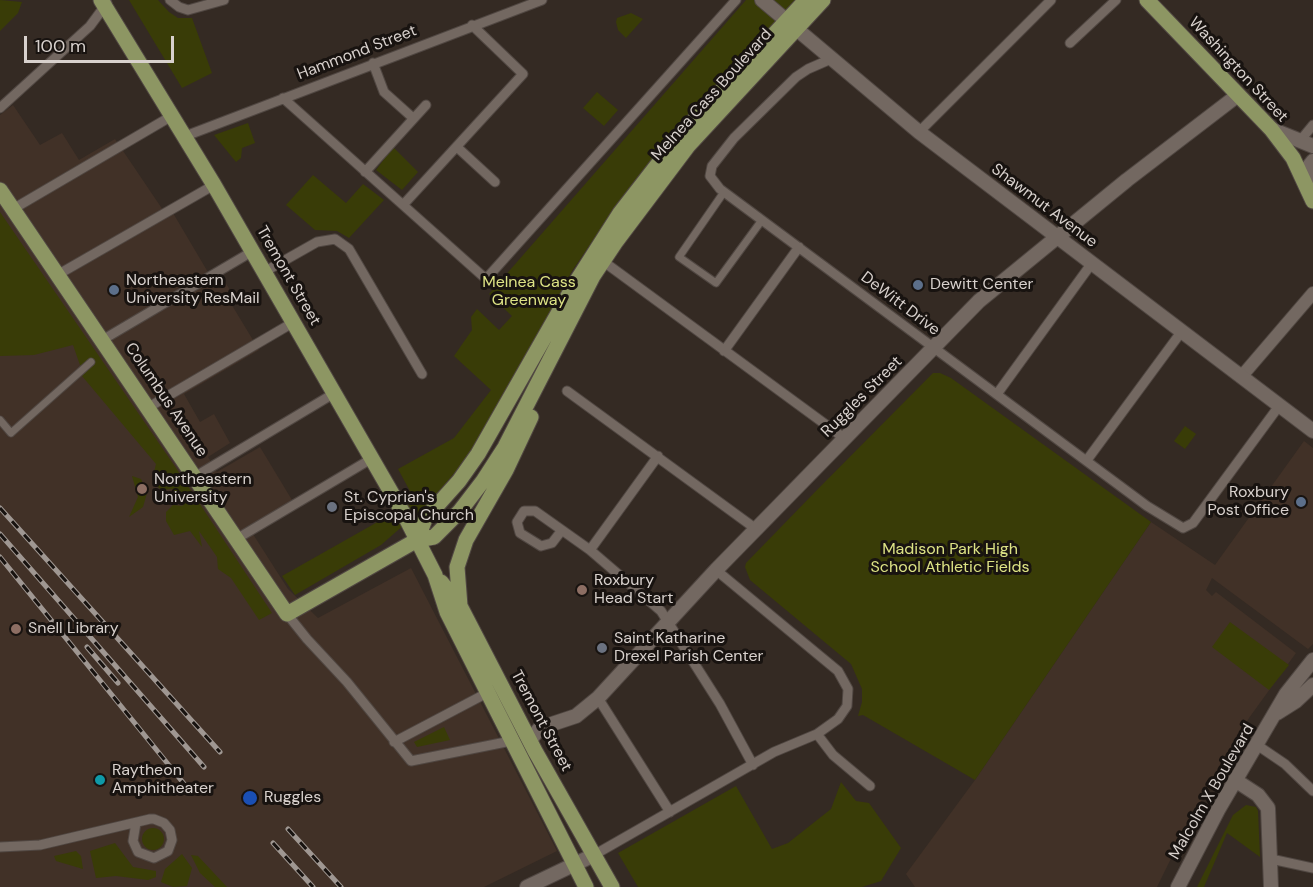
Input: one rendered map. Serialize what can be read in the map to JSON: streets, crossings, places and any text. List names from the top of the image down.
{
  "streets": {
    "main road": [
      "Washington Street",
      "Melnea Cass Boulevard",
      "Shawmut Avenue",
      "Tremont Street",
      "Ruggles Street",
      "Columbus Avenue",
      "Malcolm X Boulevard"
    ],
    "street": ["Hammond Street", "DeWitt Drive"]
  },
  "crossings": [
    ["Hammond Street", "Tremont Street"],
    ["Washington Street", "Ruggles Street"],
    ["Melnea Cass Boulevard", "Shawmut Avenue"],
    ["Melnea Cass Boulevard", "Tremont Street"],
    ["Melnea Cass Boulevard", "Columbus Avenue"],
    ["Shawmut Avenue", "DeWitt Drive"],
    ["Shawmut Avenue", "Ruggles Street"],
    ["Tremont Street", "Ruggles Street"],
    ["Tremont Street", "Columbus Avenue"],
    ["DeWitt Drive", "Ruggles Street"]
  ],
  "parks": ["Melnea Cass Greenway", "Madison Park High School Athletic Fields"],
  "places": [
    "Dewitt Center",
    "Northeastern University ResMail",
    "Northeastern University",
    "Roxbury Post Office",
    "St. Cyprian's Episcopal Church",
    "Roxbury Head Start",
    "Snell Library",
    "Saint Katharine Drexel Parish Center",
    "Raytheon Amphitheater",
    "Ruggles"
  ],
  "scale_bar": "100 m"
}
